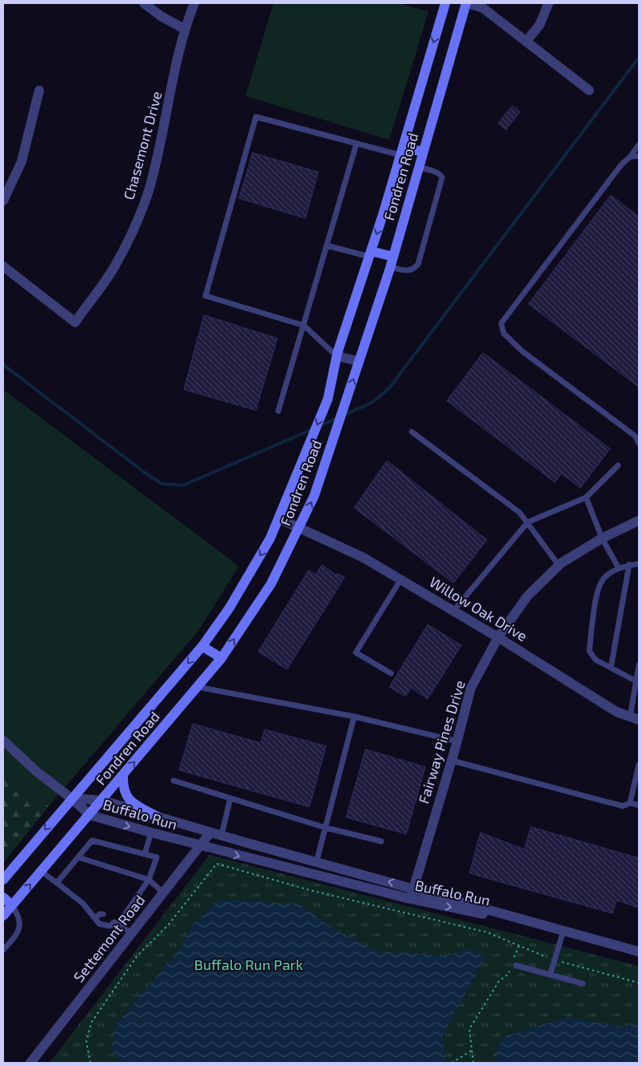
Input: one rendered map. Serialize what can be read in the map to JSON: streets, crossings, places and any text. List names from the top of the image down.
{
  "streets": {
    "main road": ["Fondren Road"],
    "street": [
      "Chasemont Drive",
      "Willow Oak Drive",
      "Fairway Pines Drive",
      "Buffalo Run",
      "Settemont Road"
    ]
  },
  "crossings": [
    ["Fondren Road", "Willow Oak Drive"],
    ["Fondren Road", "Buffalo Run"],
    ["Willow Oak Drive", "Fairway Pines Drive"],
    ["Fairway Pines Drive", "Buffalo Run"],
    ["Buffalo Run", "Settemont Road"]
  ],
  "parks": ["Buffalo Run Park"]
}
